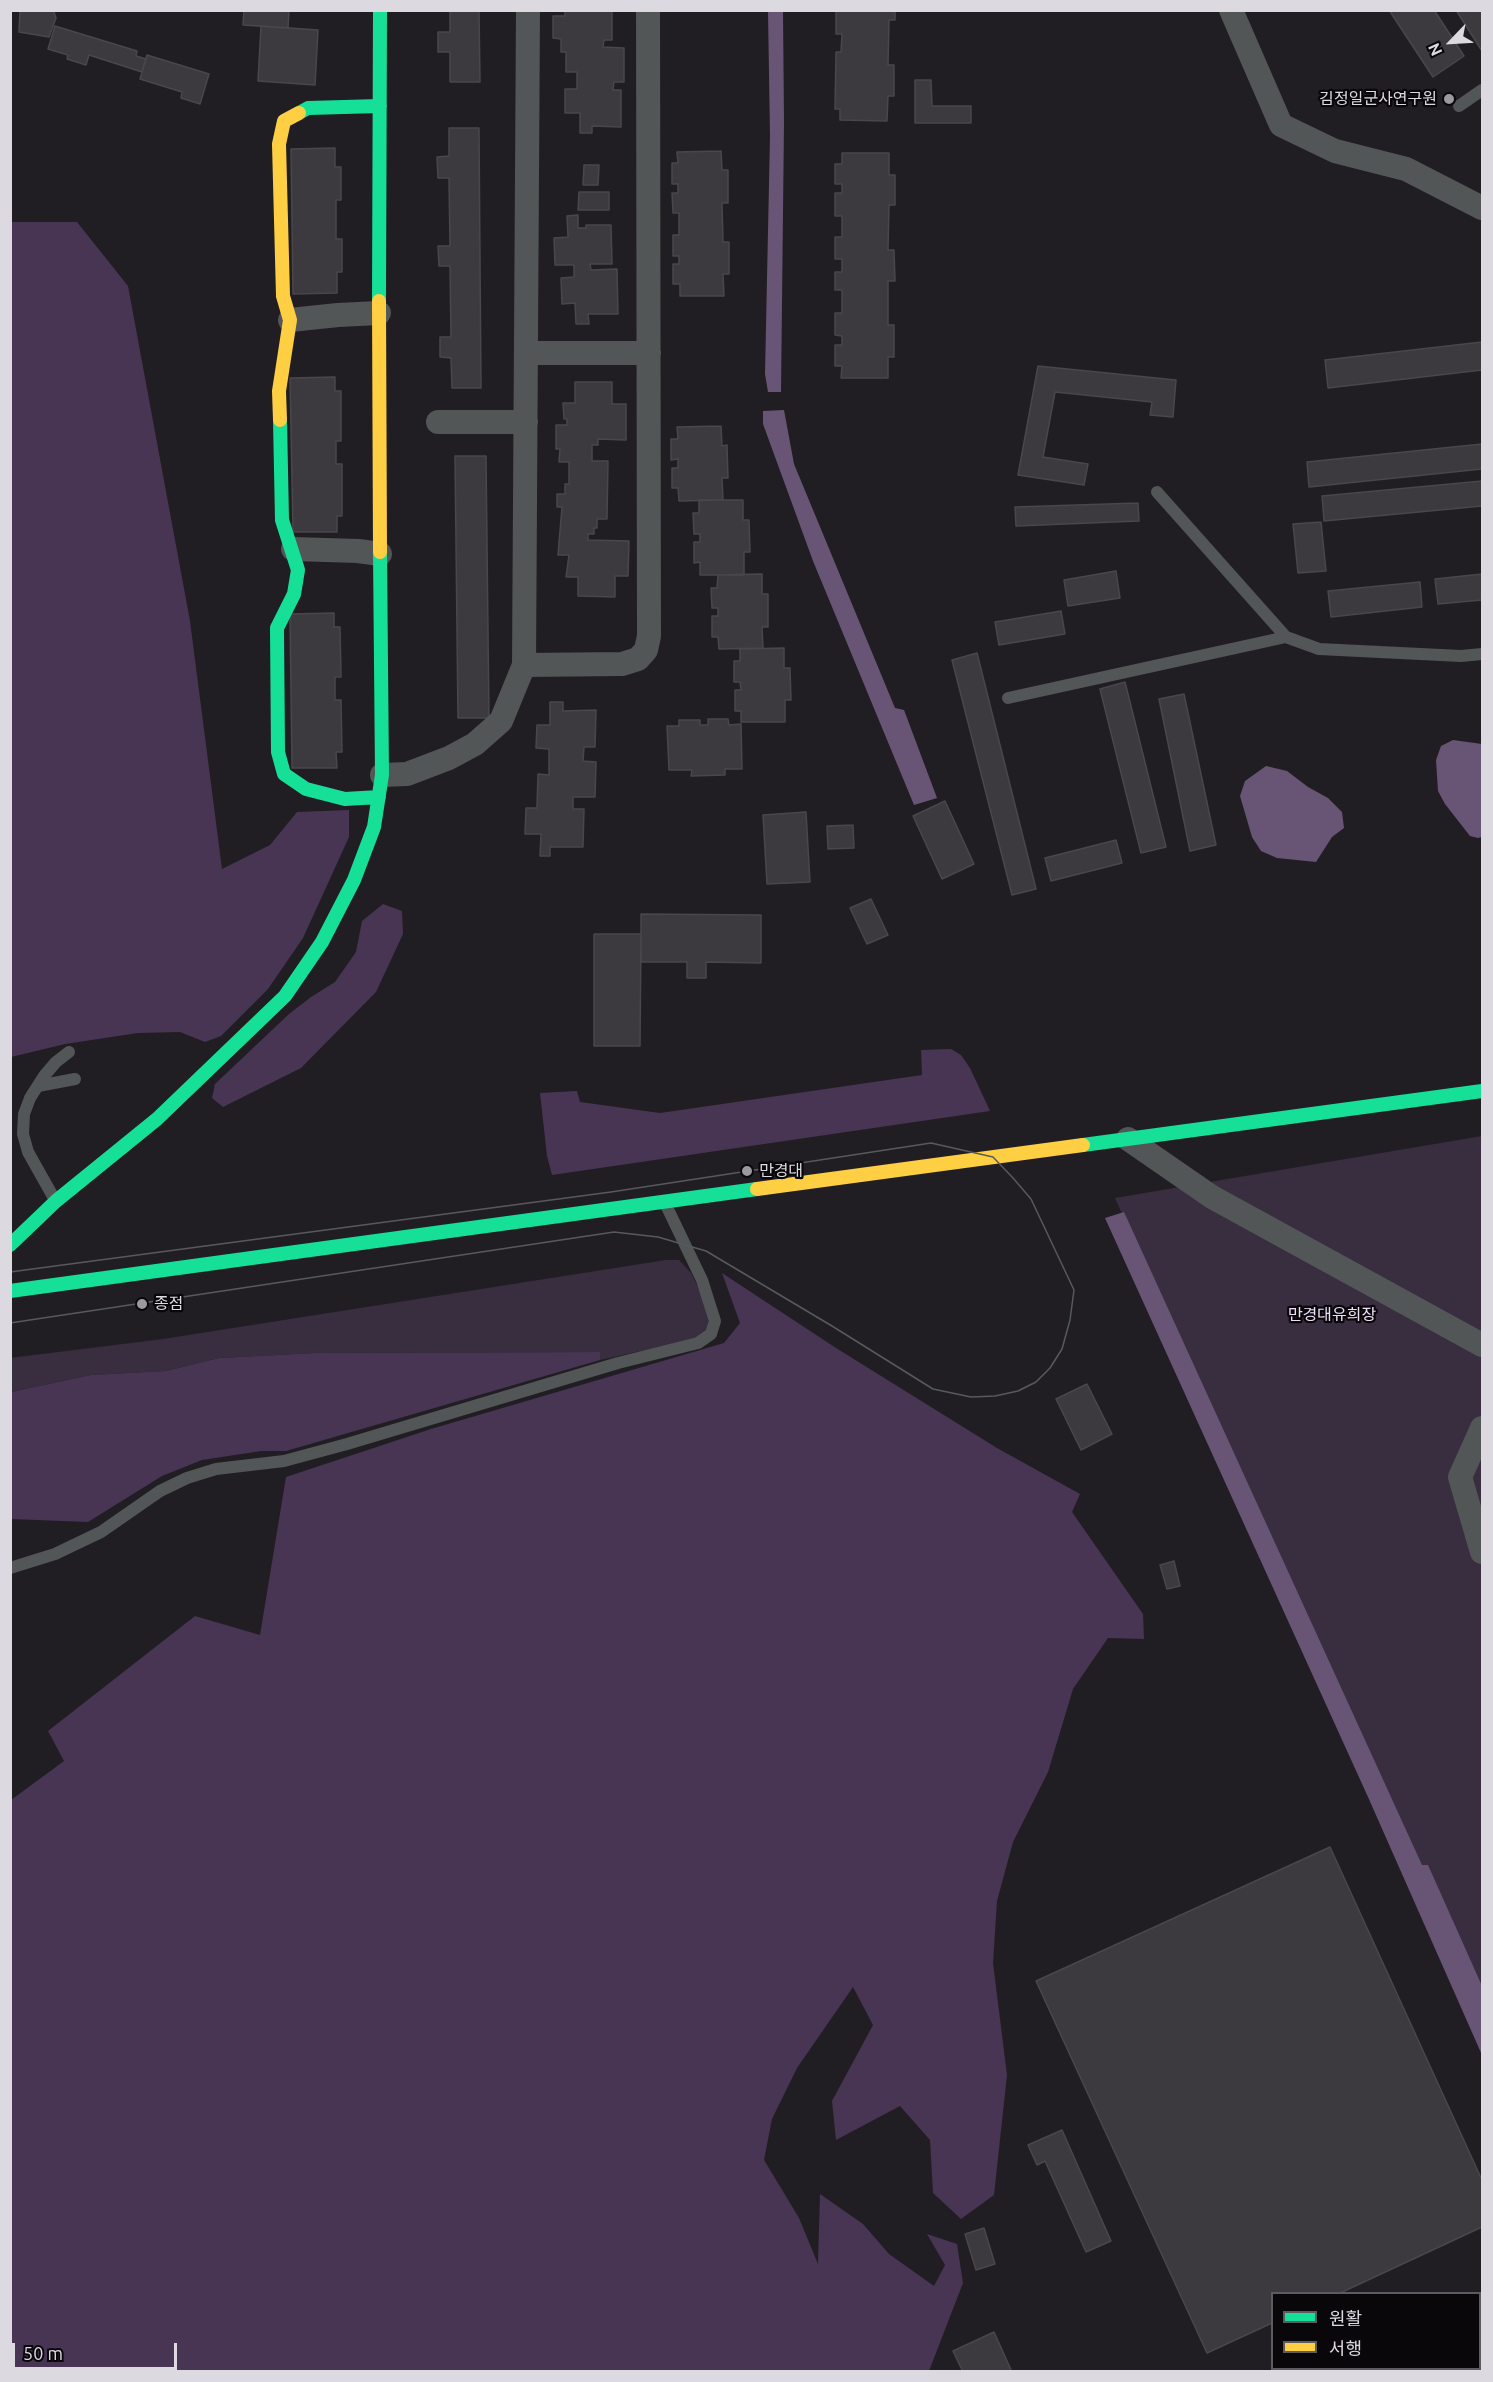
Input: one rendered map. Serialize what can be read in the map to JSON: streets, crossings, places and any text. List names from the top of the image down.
{
  "parks": ["만경대유희장"],
  "places": ["김정일군사연구원", "만경대", "종점"],
  "legend": ["원활", "서행"],
  "scale_bar": "50 m",
  "north": "bottom left"
}
